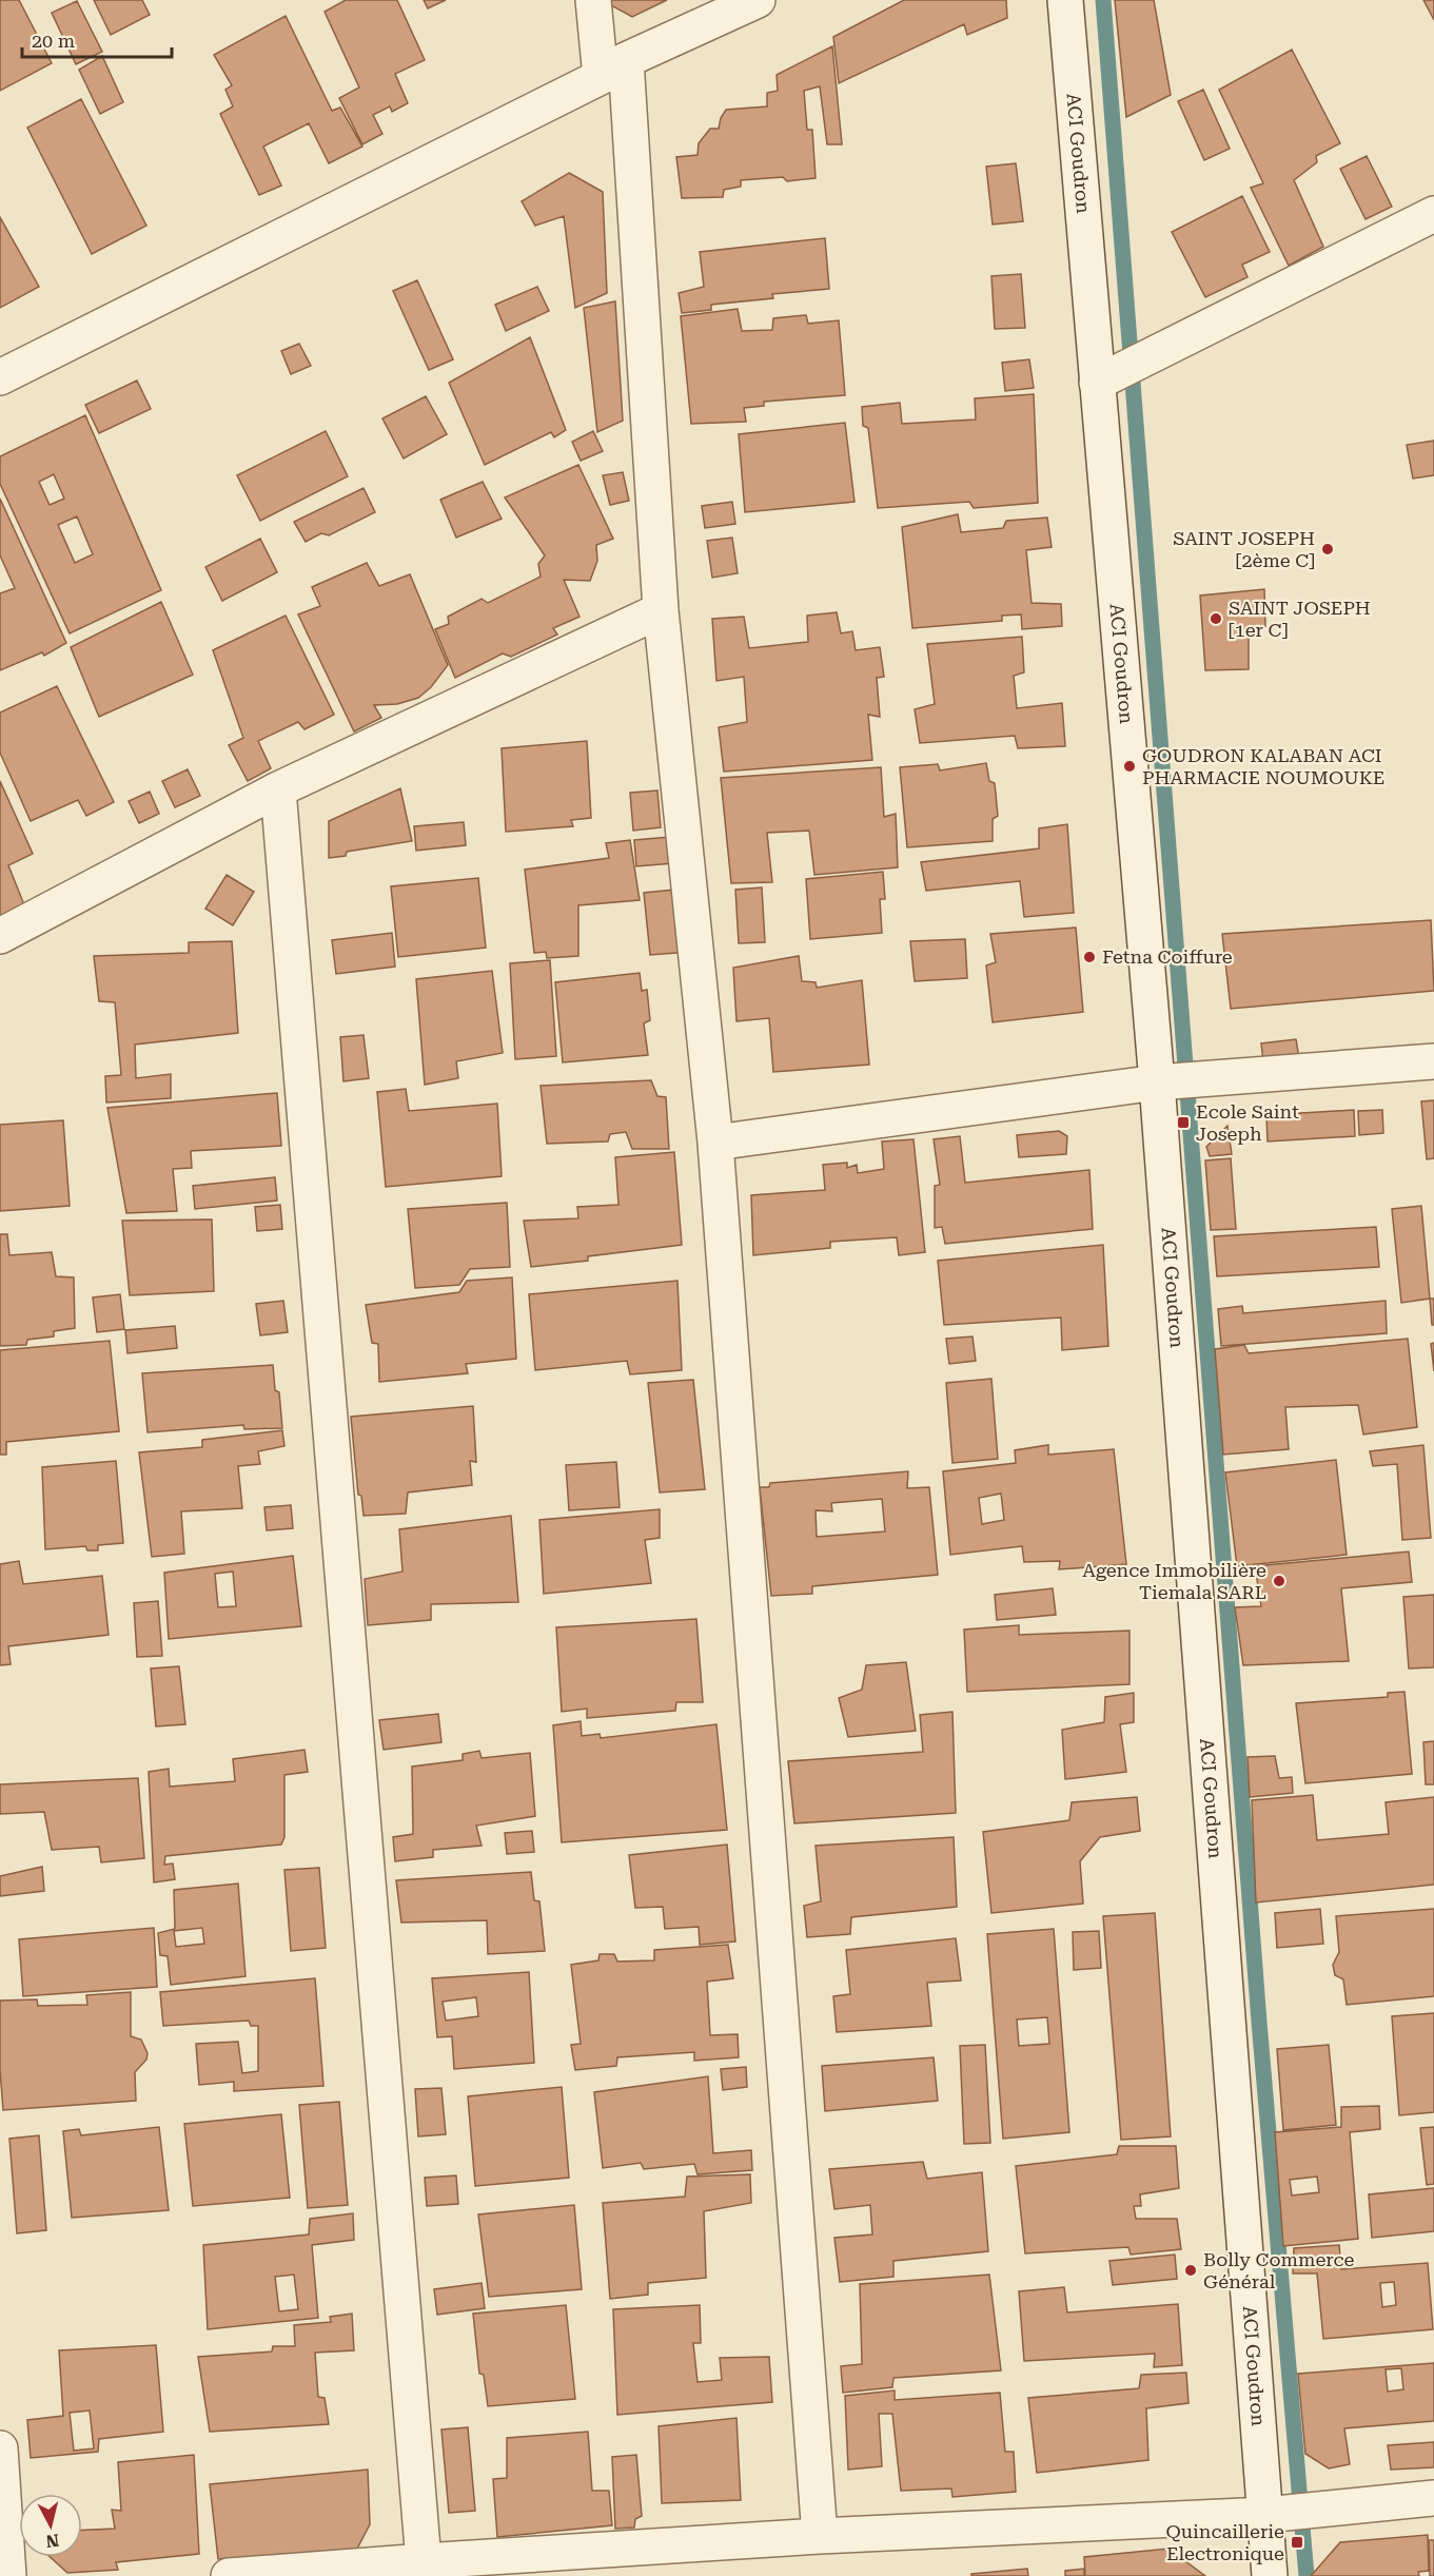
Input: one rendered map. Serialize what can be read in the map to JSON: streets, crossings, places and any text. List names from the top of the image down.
{
  "streets": {
    "street": ["ACI Goudron"]
  },
  "places": {
    "other": [
      "SAINT JOSEPH [2ème C]",
      "SAINT JOSEPH [1er C]",
      "GOUDRON KALABAN ACI PHARMACIE NOUMOUKE",
      "Fetna Coiffure",
      "Agence Immobilière Tiemala SARL",
      "Bolly Commerce Général"
    ],
    "transit": ["Ecole Saint Joseph", "Quincaillerie Electronique"]
  },
  "scale_bar": "20 m",
  "north": "bottom"
}
